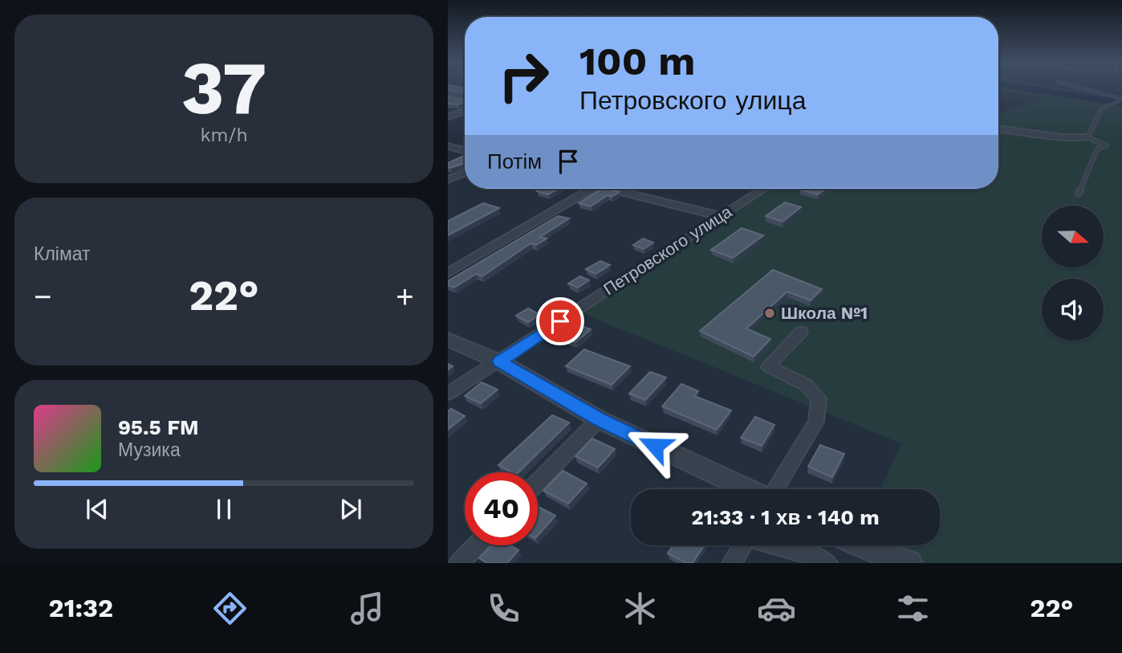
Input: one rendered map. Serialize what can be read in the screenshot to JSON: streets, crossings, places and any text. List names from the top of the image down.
{
  "streets": {
    "street": ["Петровского улица"]
  },
  "places": ["Школа №1"],
  "north": "right",
  "page": {
    "tile": [
      ["37", "km/h"],
      "Клімат"
    ],
    "turn": ["100 m", "Петровского улица"],
    "then": "Потім",
    "heat": ["−", "22°", "+"],
    "song": ["95.5 FM", "Музика"],
    "limit": "40",
    "trip": "21:33 · 1 хв · 140 m",
    "tabs": ["21:32", "22°"]
  }
}
